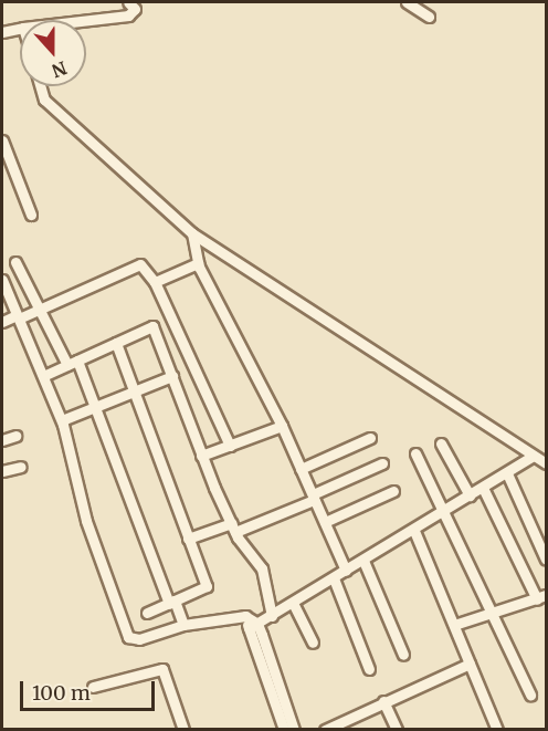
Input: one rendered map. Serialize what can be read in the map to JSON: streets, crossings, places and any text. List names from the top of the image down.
{
  "scale_bar": "100 m",
  "north": "bottom"
}
